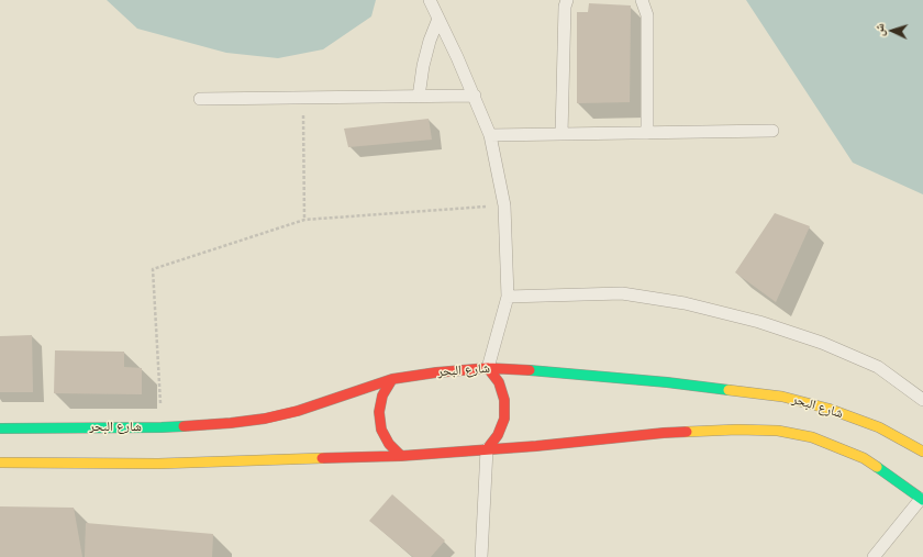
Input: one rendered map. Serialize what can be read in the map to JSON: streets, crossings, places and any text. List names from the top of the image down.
{
  "streets": {
    "main road": ["شارع البحر"]
  },
  "north": "left"
}
